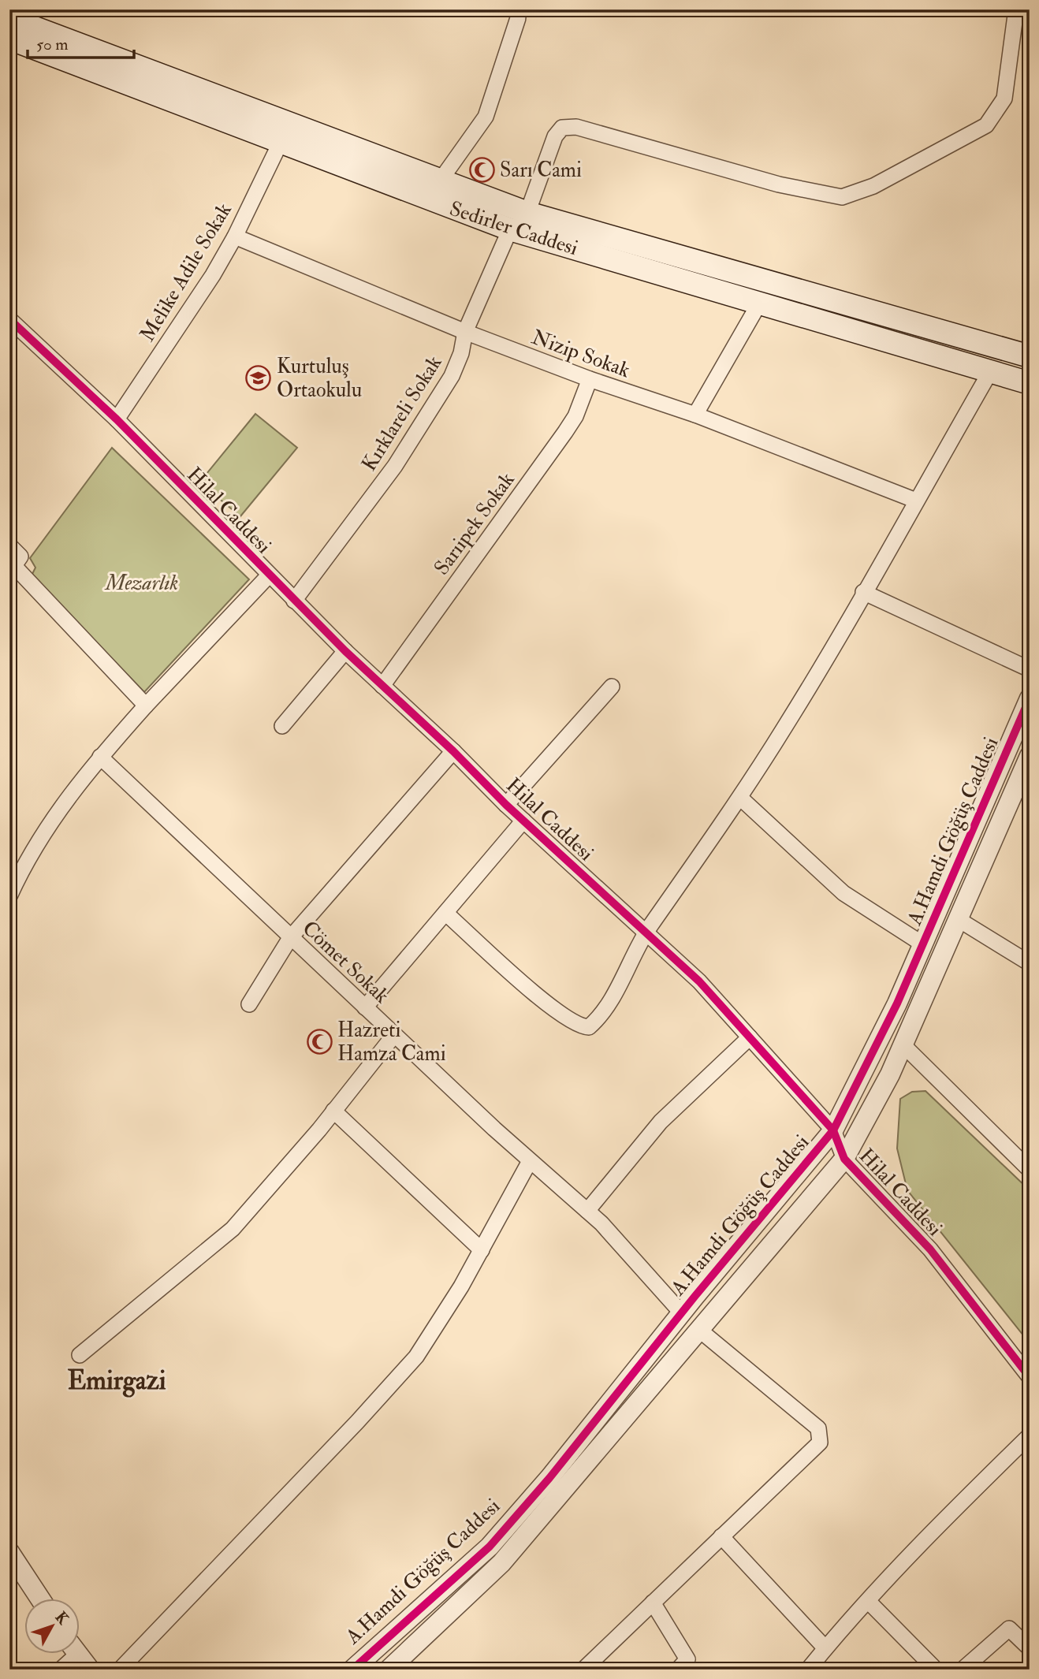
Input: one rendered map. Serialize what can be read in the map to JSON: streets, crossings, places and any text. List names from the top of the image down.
{
  "streets": {
    "main road": ["Sedirler Caddesi"],
    "street": [
      "Melike Adile Sokak",
      "Nizip Sokak",
      "Kırklareli Sokak",
      "Hilal Caddesi",
      "Sarıipek Sokak",
      "A.Hamdi Göğüş Caddesi",
      "Cömet Sokak"
    ]
  },
  "crossings": [
    ["Sedirler Caddesi", "Melike Adile Sokak"],
    ["Sedirler Caddesi", "Kırklareli Sokak"],
    ["Melike Adile Sokak", "Nizip Sokak"],
    ["Melike Adile Sokak", "Hilal Caddesi"],
    ["Nizip Sokak", "Kırklareli Sokak"],
    ["Nizip Sokak", "Sarıipek Sokak"],
    ["Kırklareli Sokak", "Hilal Caddesi"],
    ["Hilal Caddesi", "Sarıipek Sokak"],
    ["Hilal Caddesi", "A.Hamdi Göğüş Caddesi"],
    ["A.Hamdi Göğüş Caddesi", "Cömet Sokak"]
  ],
  "districts": ["Emirgazi"],
  "parks": ["Mezarlık"],
  "places": {
    "mosque": ["Sarı Cami", "Hazreti Hamza Cami"],
    "school or university": ["Kurtuluş Ortaokulu"]
  },
  "scale_bar": "50 m",
  "north": "top right"
}
